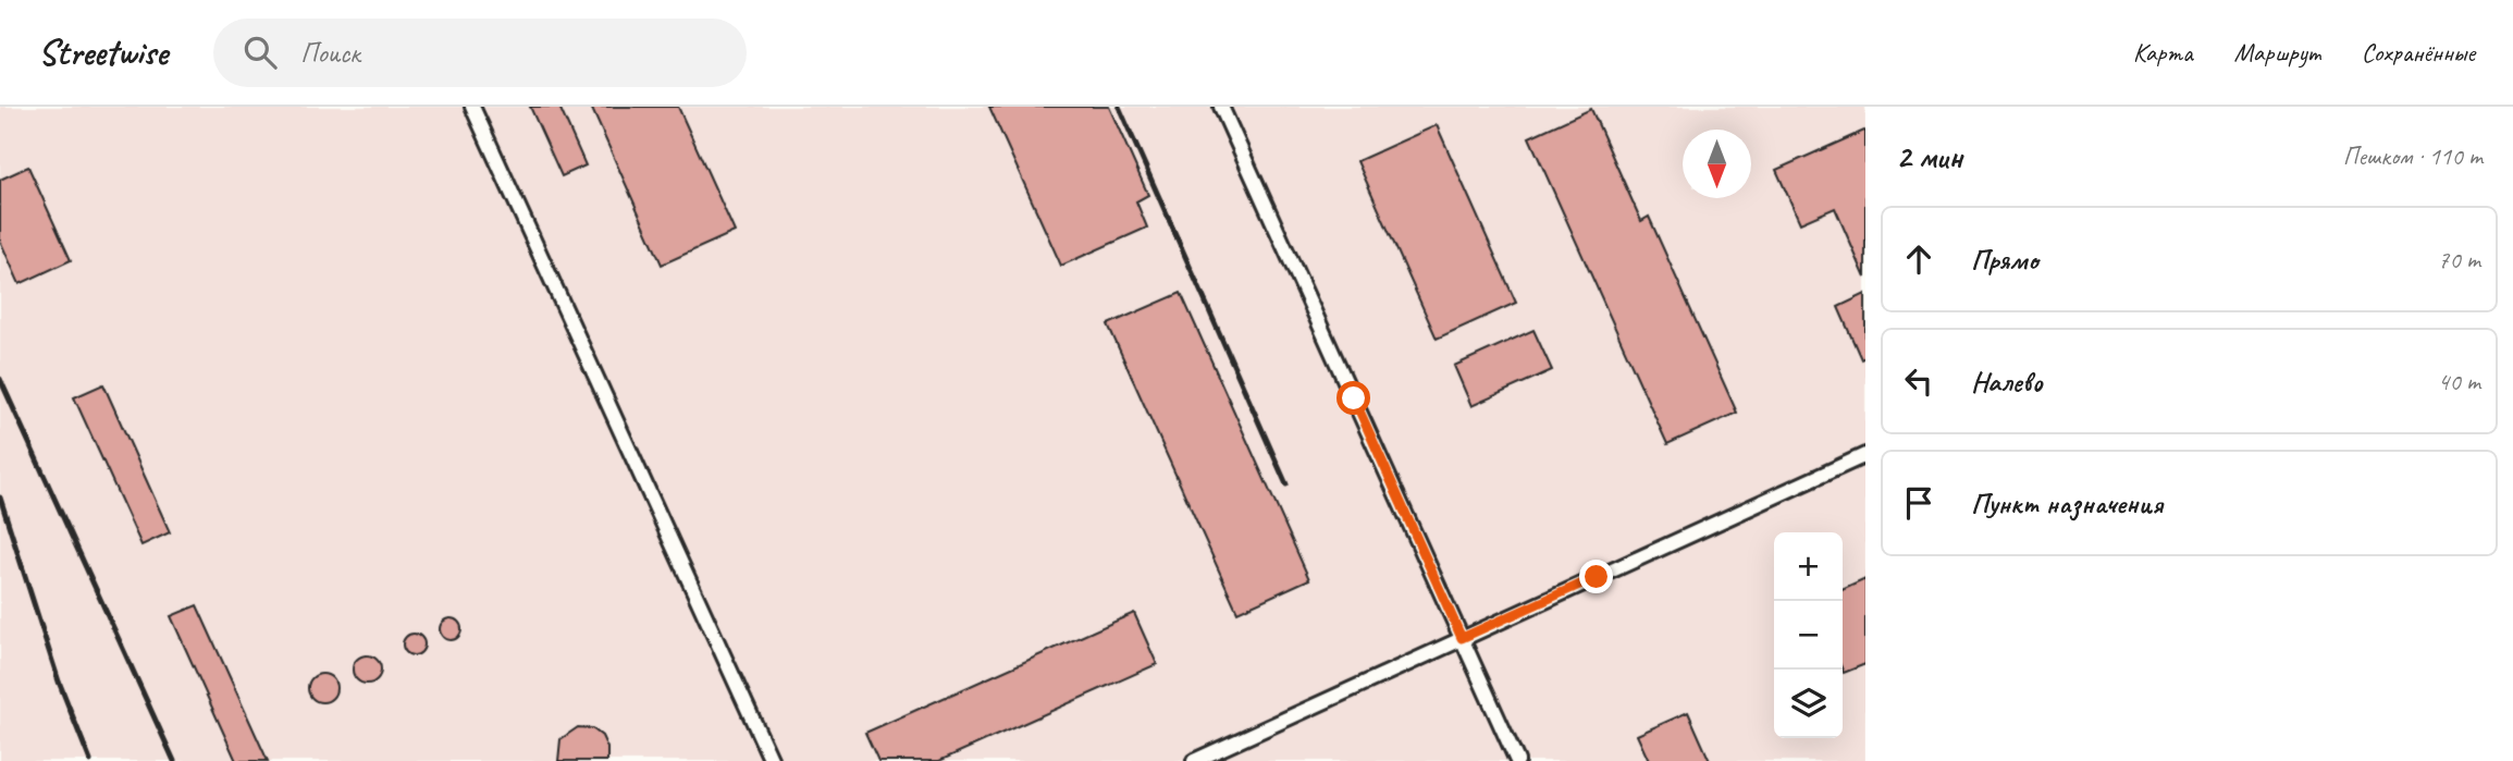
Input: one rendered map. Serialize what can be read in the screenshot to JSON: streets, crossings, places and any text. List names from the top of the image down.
{
  "north": "bottom",
  "page": {
    "header": "Streetwise",
    "search": "Поиск",
    "nav": ["Карта", "Маршрут", "Сохранённые"],
    "heading": ["2 мин", "Пешком · 110 m"],
    "list": [
      ["Прямо", "70 m"],
      ["Налево", "40 m"],
      "Пункт назначения"
    ],
    "map_buttons": ["+", "−"]
  }
}
